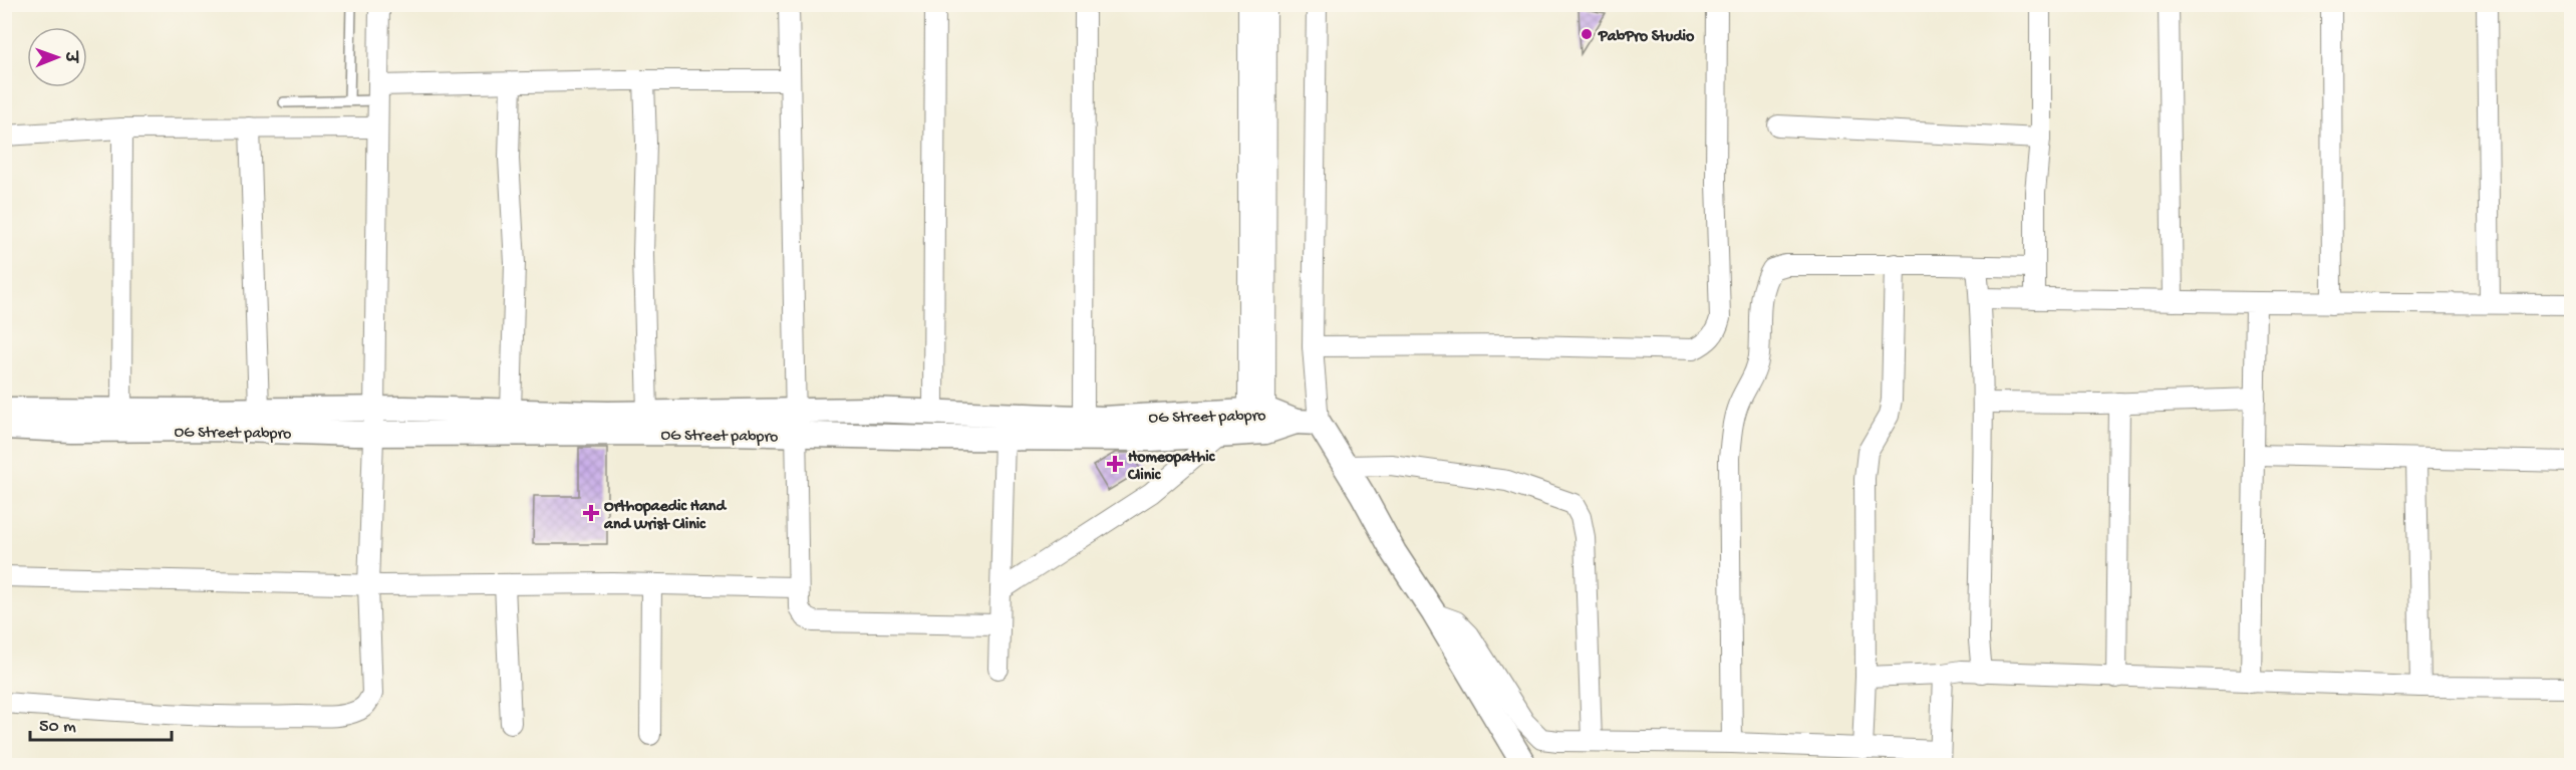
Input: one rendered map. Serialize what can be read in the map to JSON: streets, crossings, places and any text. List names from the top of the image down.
{
  "streets": {
    "street": ["OG Street pabpro"]
  },
  "places": {
    "other": ["PabPro Studio"],
    "health": ["Homeopathic Clinic", "Orthopaedic Hand and Wrist Clinic"]
  },
  "scale_bar": "50 m",
  "north": "right"
}
